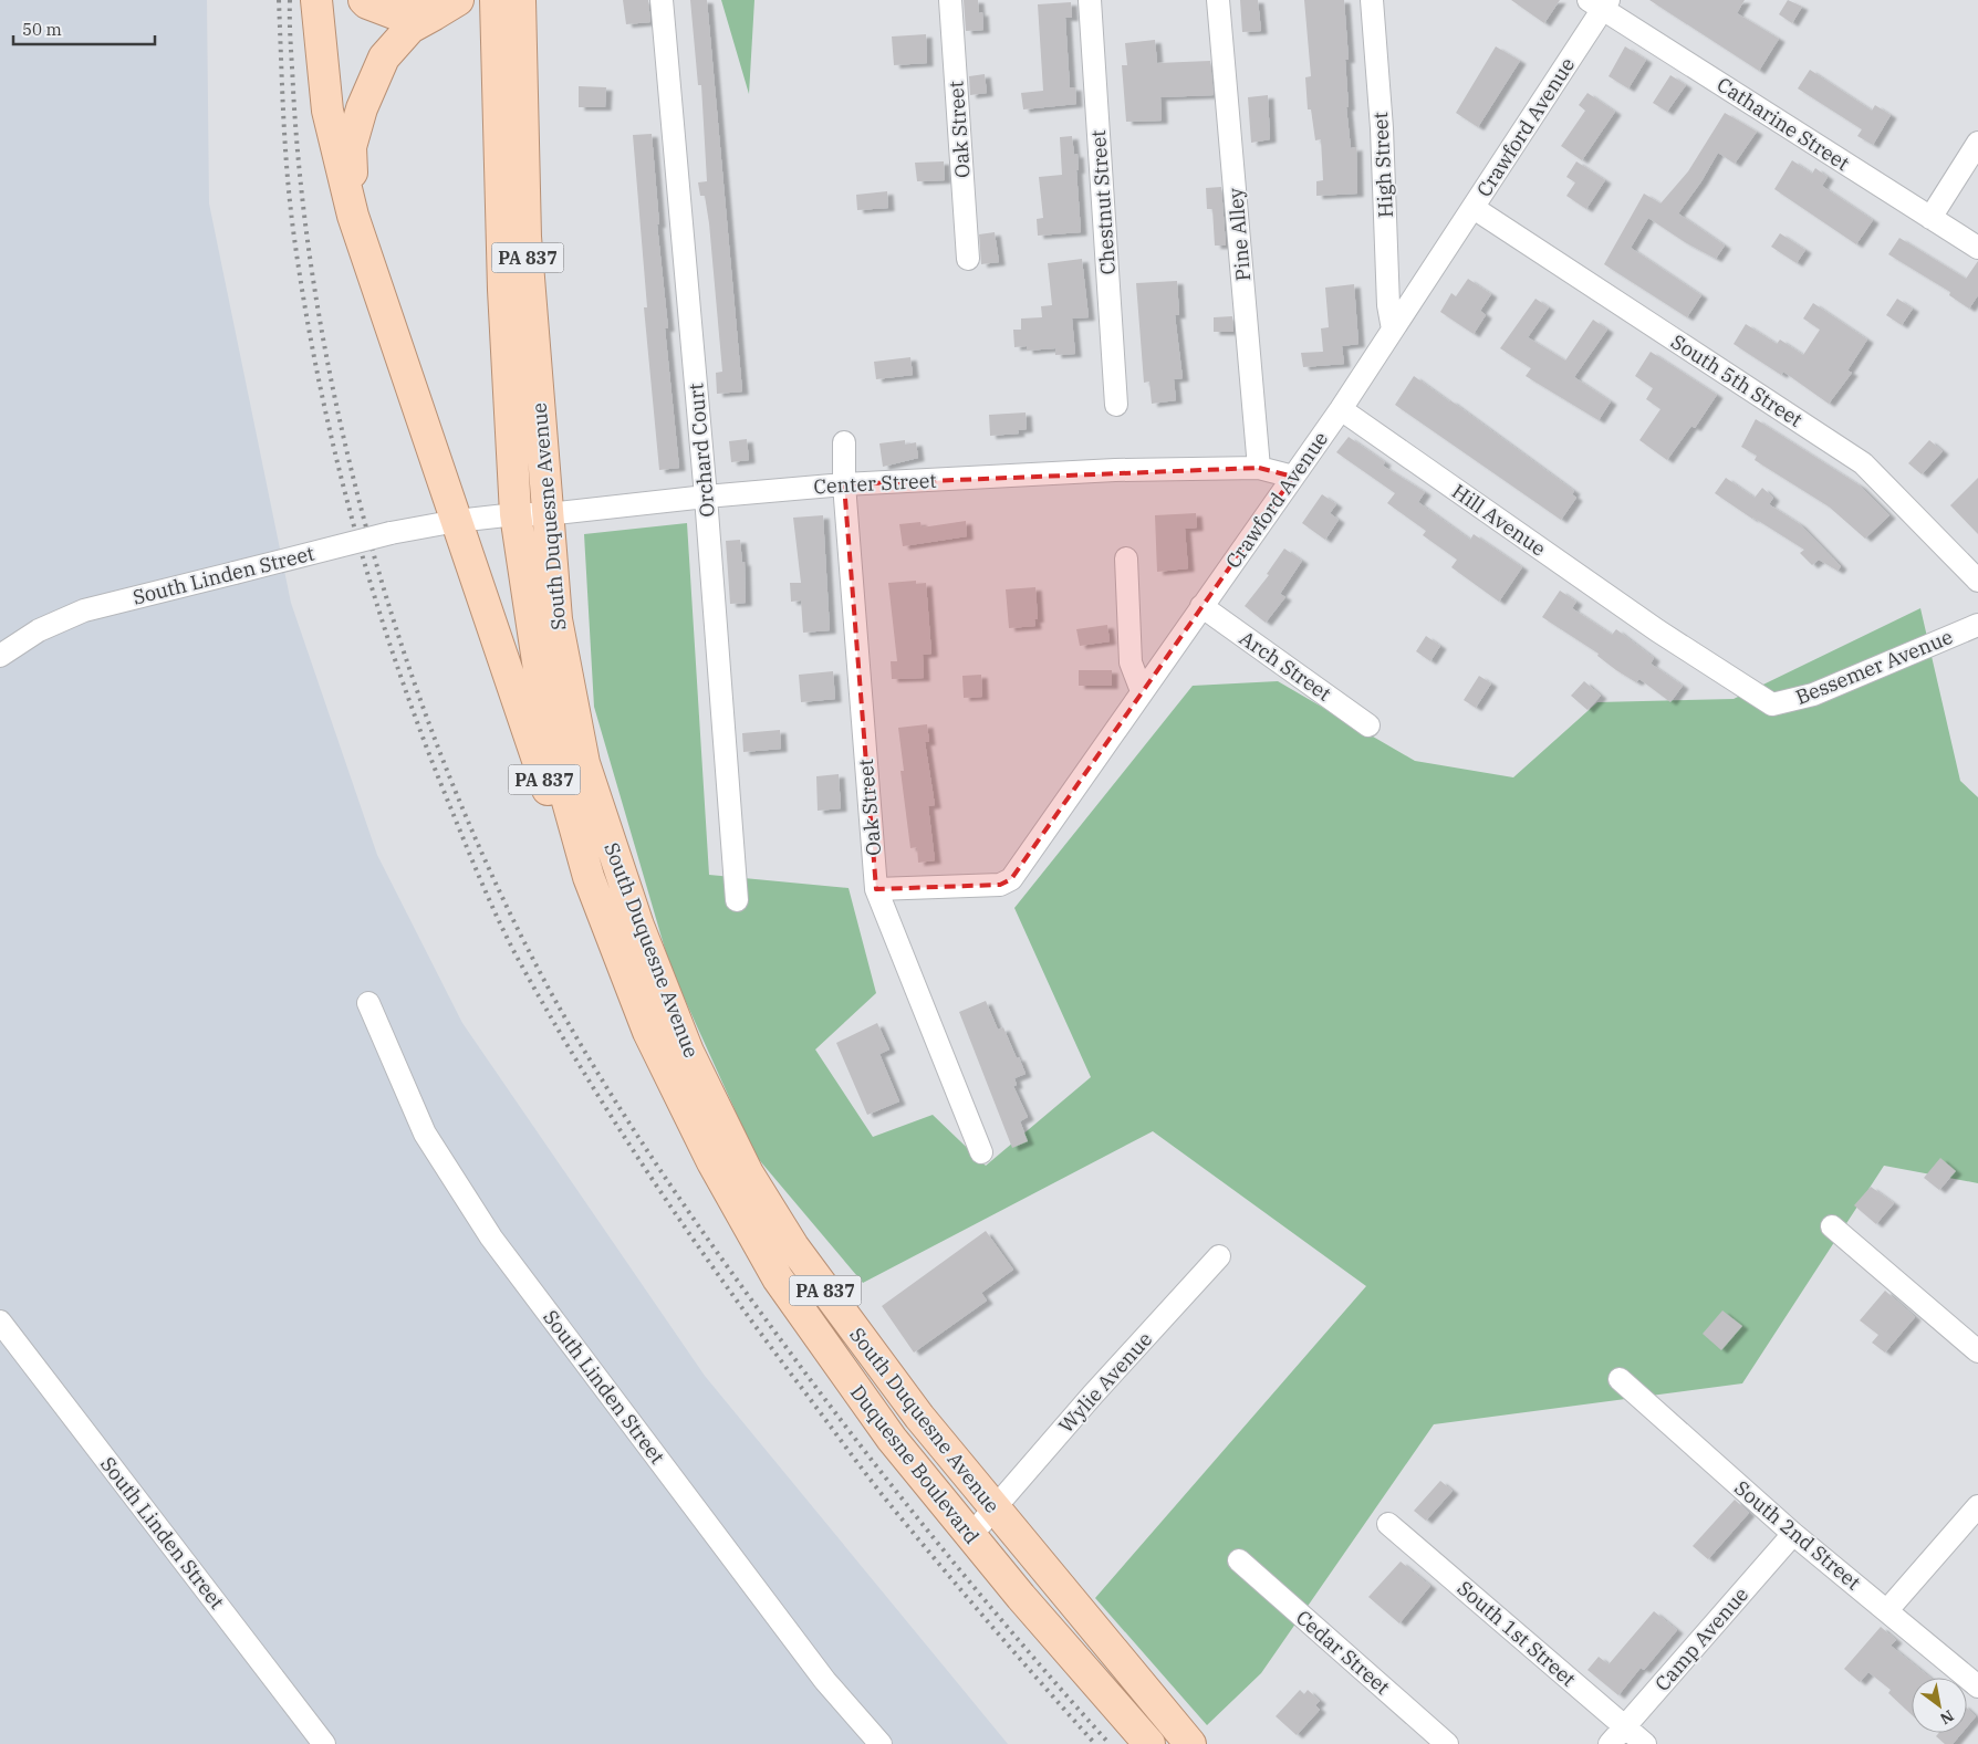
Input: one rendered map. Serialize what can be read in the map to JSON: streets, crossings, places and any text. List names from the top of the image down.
{
  "streets": {
    "main road": ["PA 837", "South Duquesne Avenue", "Duquesne Boulevard"],
    "street": [
      "Catharine Street",
      "Crawford Avenue",
      "Oak Street",
      "High Street",
      "Chestnut Street",
      "Pine Alley",
      "South 5th Street",
      "Orchard Court",
      "Center Street",
      "Hill Avenue",
      "South Linden Street",
      "Arch Street",
      "Bessemer Avenue",
      "Wylie Avenue",
      "South 2nd Street",
      "South 1st Street",
      "Camp Avenue",
      "Cedar Street"
    ]
  },
  "crossings": [
    ["Catharine Street", "Crawford Avenue"],
    ["Crawford Avenue", "Oak Street"],
    ["Crawford Avenue", "High Street"],
    ["Crawford Avenue", "South 5th Street"],
    ["Crawford Avenue", "Center Street"],
    ["Crawford Avenue", "Hill Avenue"],
    ["Crawford Avenue", "Arch Street"],
    ["Oak Street", "Center Street"],
    ["Pine Alley", "Center Street"],
    ["PA 837", "Center Street"],
    ["PA 837", "South Duquesne Avenue"],
    ["PA 837", "South Linden Street"],
    ["Orchard Court", "Center Street"],
    ["Center Street", "South Duquesne Avenue"],
    ["Center Street", "South Linden Street"],
    ["South Duquesne Avenue", "Wylie Avenue"],
    ["South Duquesne Avenue", "Duquesne Boulevard"],
    ["Hill Avenue", "Bessemer Avenue"],
    ["Wylie Avenue", "Duquesne Boulevard"],
    ["South 2nd Street", "Camp Avenue"],
    ["South 1st Street", "Camp Avenue"]
  ],
  "scale_bar": "50 m",
  "north": "bottom right"
}
